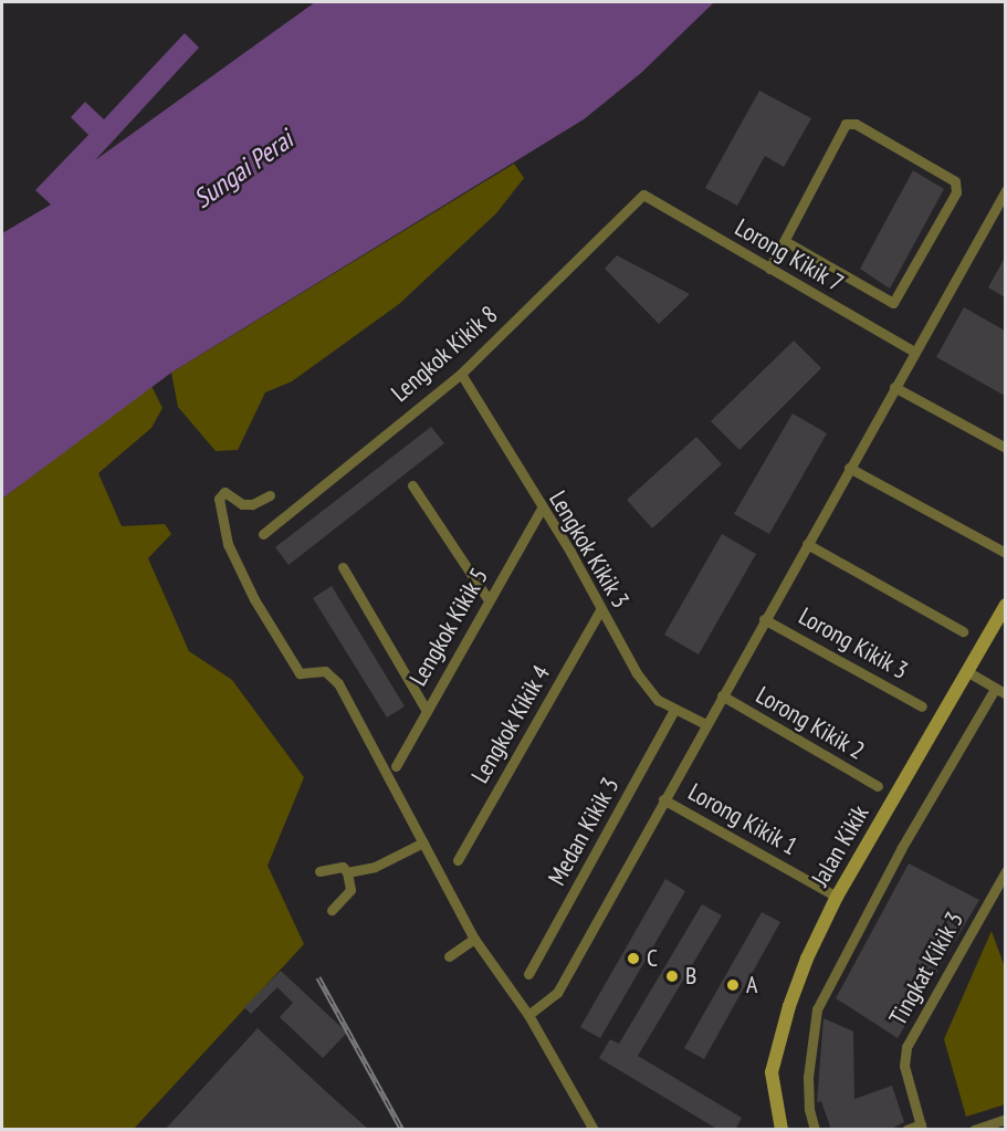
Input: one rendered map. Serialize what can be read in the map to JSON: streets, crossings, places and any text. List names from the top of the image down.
{
  "streets": {
    "street": [
      "Lorong Kikik 7",
      "Lengkok Kikik 8",
      "Lengkok Kikik 3",
      "Lengkok Kikik 5",
      "Lorong Kikik 3",
      "Lorong Kikik 2",
      "Lengkok Kikik 4",
      "Lorong Kikik 1",
      "Medan Kikik 3",
      "Jalan Kikik",
      "Tingkat Kikik 3"
    ]
  },
  "crossings": [
    ["Lorong Kikik 7", "Lengkok Kikik 8"],
    ["Lengkok Kikik 8", "Lengkok Kikik 3"],
    ["Lengkok Kikik 3", "Lengkok Kikik 5"],
    ["Lengkok Kikik 3", "Lengkok Kikik 4"],
    ["Lengkok Kikik 3", "Medan Kikik 3"],
    ["Lorong Kikik 1", "Jalan Kikik"]
  ],
  "water": ["Sungai Perai"],
  "places": ["C", "B", "A"]
}
